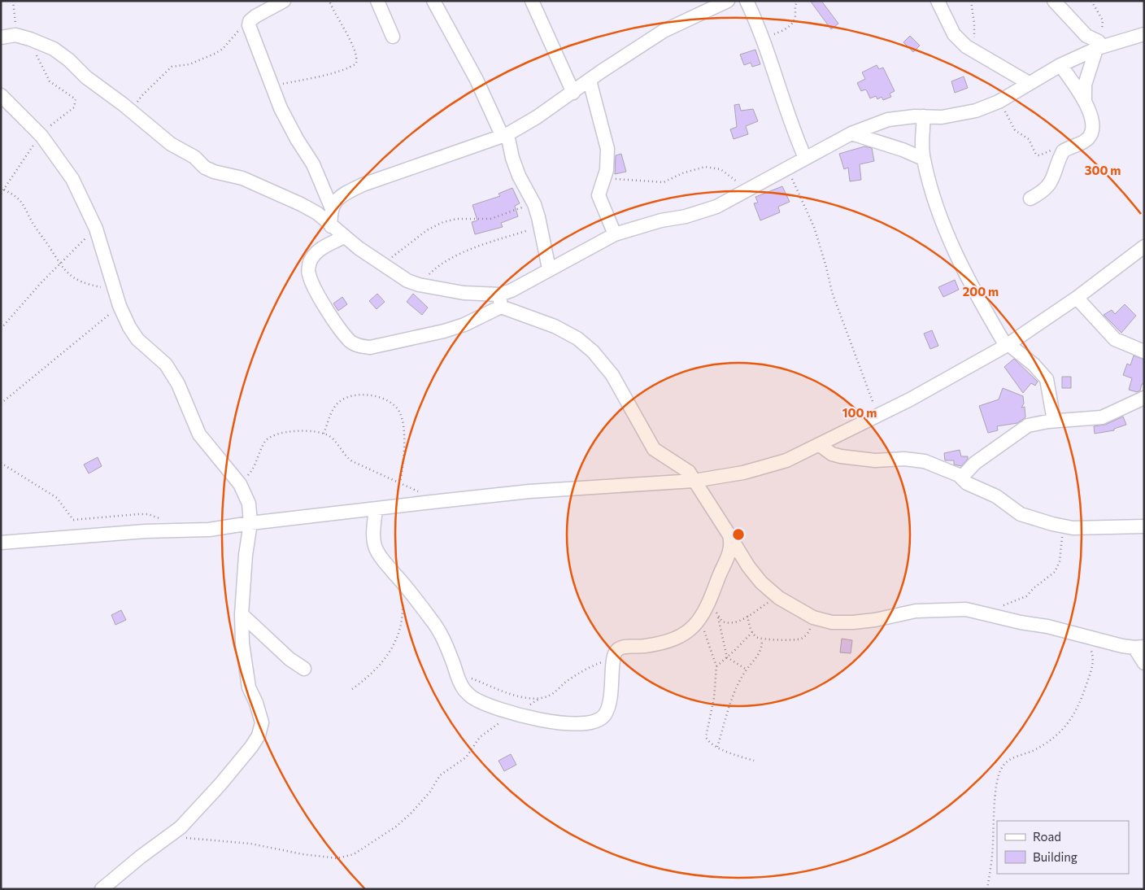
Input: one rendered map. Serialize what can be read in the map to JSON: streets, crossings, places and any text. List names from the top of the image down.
{
  "legend": ["Road", "Building"],
  "rings": ["300 m", "200 m", "100 m"]
}
